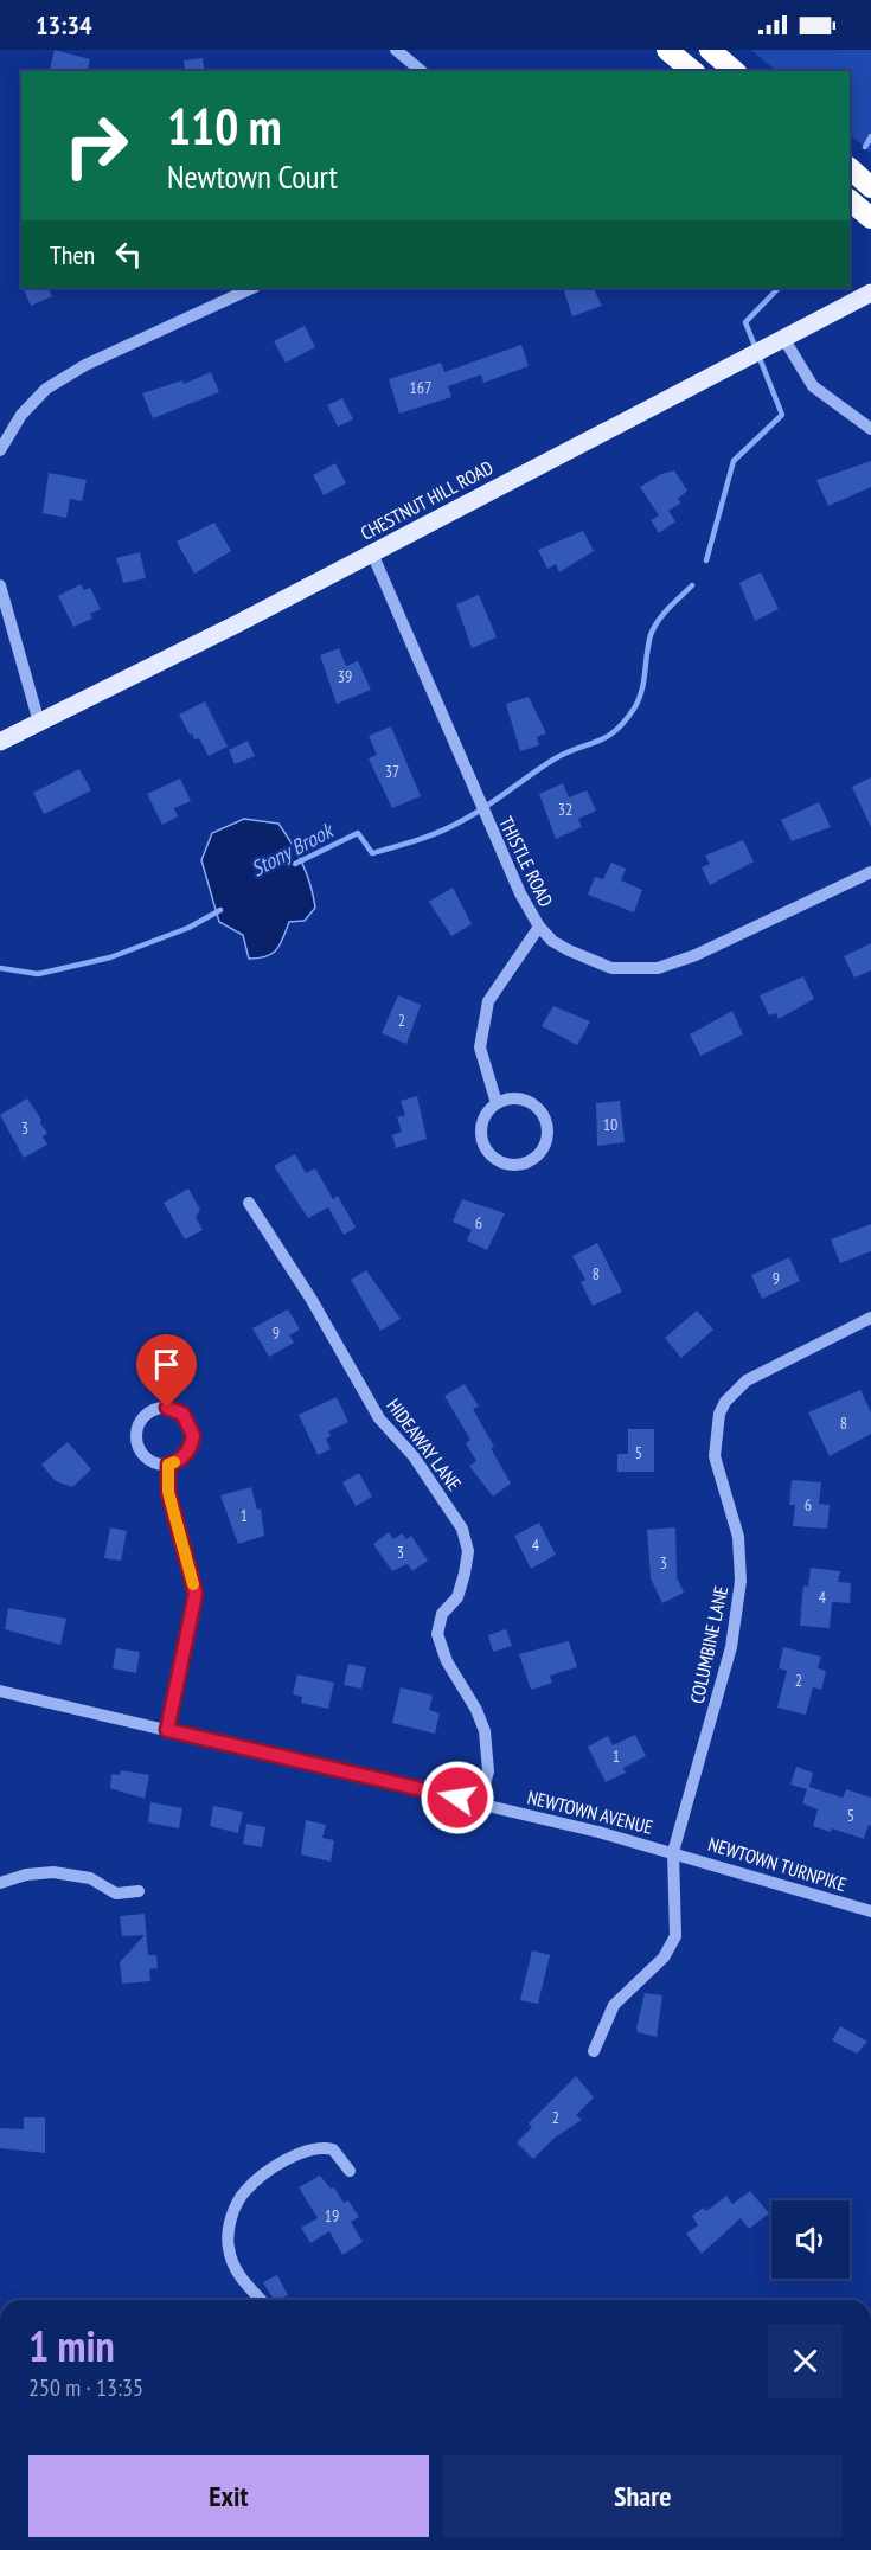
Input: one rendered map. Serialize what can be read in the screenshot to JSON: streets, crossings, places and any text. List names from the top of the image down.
{
  "streets": {
    "main road": ["CHESTNUT HILL ROAD"],
    "street": [
      "THISTLE ROAD",
      "HIDEAWAY LANE",
      "COLUMBINE LANE",
      "NEWTOWN AVENUE",
      "NEWTOWN TURNPIKE"
    ]
  },
  "crossings": [
    ["CHESTNUT HILL ROAD", "THISTLE ROAD"],
    ["HIDEAWAY LANE", "NEWTOWN AVENUE"],
    ["COLUMBINE LANE", "NEWTOWN AVENUE"],
    ["COLUMBINE LANE", "NEWTOWN TURNPIKE"],
    ["NEWTOWN AVENUE", "NEWTOWN TURNPIKE"]
  ],
  "water": ["Stony Brook"],
  "house_numbers": [
    "167",
    "39",
    "37",
    "32",
    "2",
    "10",
    "3",
    "6",
    "8",
    "9",
    "9",
    "8",
    "5",
    "6",
    "1",
    "4",
    "3",
    "3",
    "4",
    "2",
    "1",
    "5",
    "2",
    "19"
  ],
  "page": {
    "status": "13:34",
    "turn": ["110 m", "Newtown Court"],
    "then": "Then",
    "heading": ["1 min", "250 m · 13:35"],
    "buttons": ["Exit", "Share"]
  }
}
